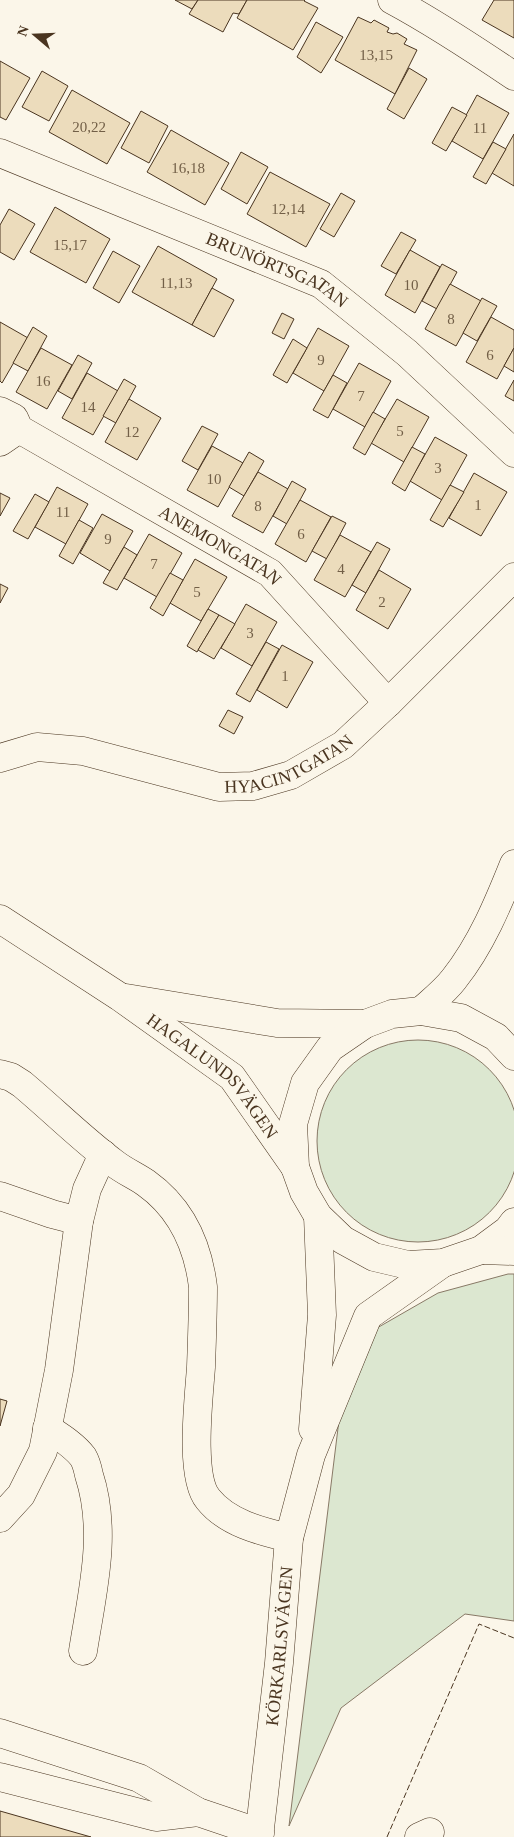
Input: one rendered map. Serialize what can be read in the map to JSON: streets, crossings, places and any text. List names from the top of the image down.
{
  "streets": {
    "main road": [
      "BRUNÖRTSGATAN",
      "ANEMONGATAN",
      "HYACINTGATAN",
      "HAGALUNDSVÄGEN",
      "KÖRKARLSVÄGEN"
    ]
  },
  "crossings": [
    ["ANEMONGATAN", "HYACINTGATAN"]
  ],
  "house_numbers": [
    "13,15",
    "20,22",
    "11",
    "16,18",
    "12,14",
    "15,17",
    "11,13",
    "10",
    "8",
    "6",
    "9",
    "16",
    "7",
    "14",
    "5",
    "12",
    "3",
    "10",
    "1",
    "8",
    "11",
    "6",
    "9",
    "7",
    "4",
    "5",
    "2",
    "3",
    "1"
  ],
  "north": "left"
}
